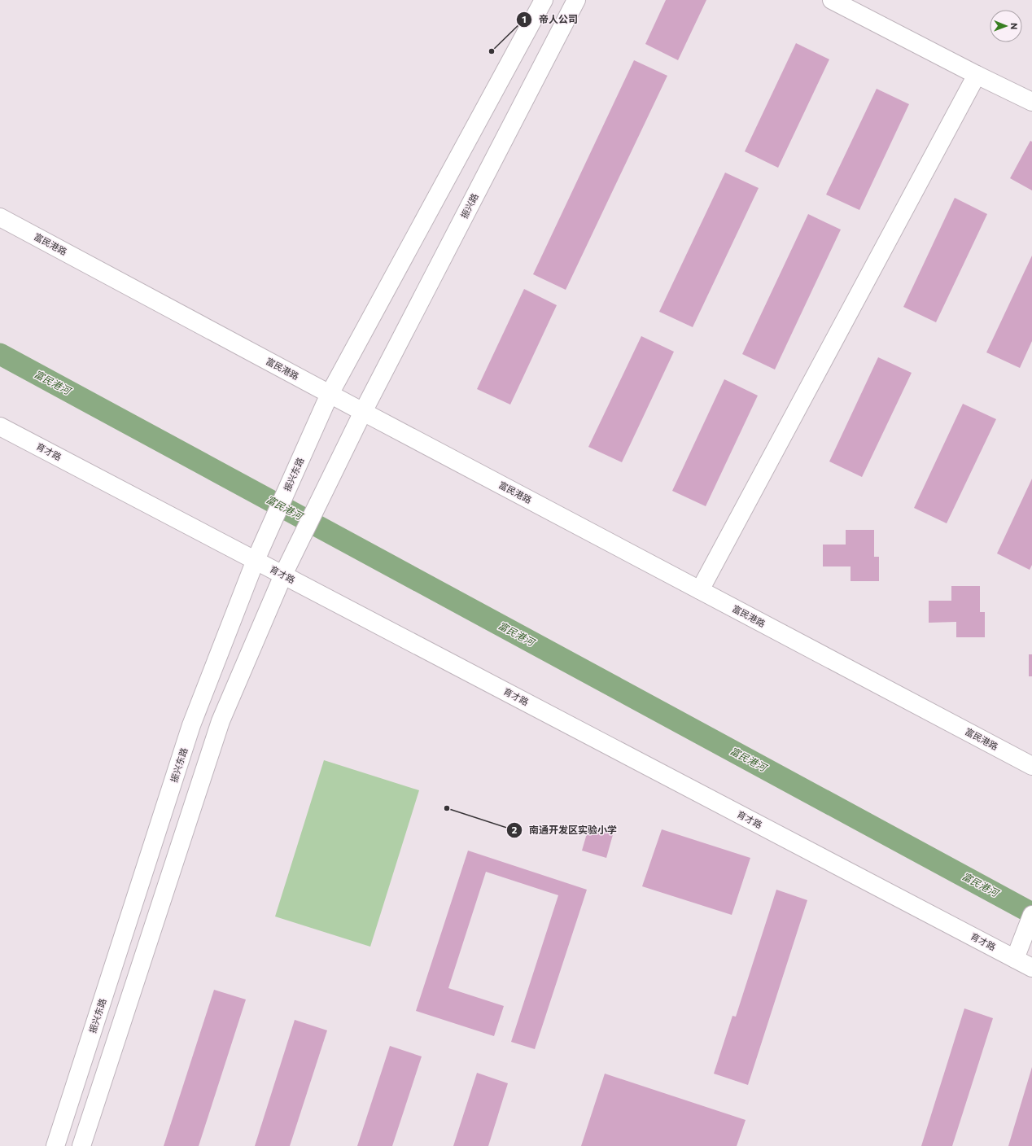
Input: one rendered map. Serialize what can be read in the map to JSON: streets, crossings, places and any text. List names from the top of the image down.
{
  "streets": {
    "street": [
      "振兴路",
      "富民港路",
      "育才路",
      "振兴东路"
    ]
  },
  "crossings": [
    ["振兴路", "富民港路"],
    ["富民港路", "振兴东路"],
    ["育才路", "振兴东路"]
  ],
  "water": ["富民港河"],
  "places": ["帝人公司", "南通开发区实验小学"],
  "north": "right"
}
